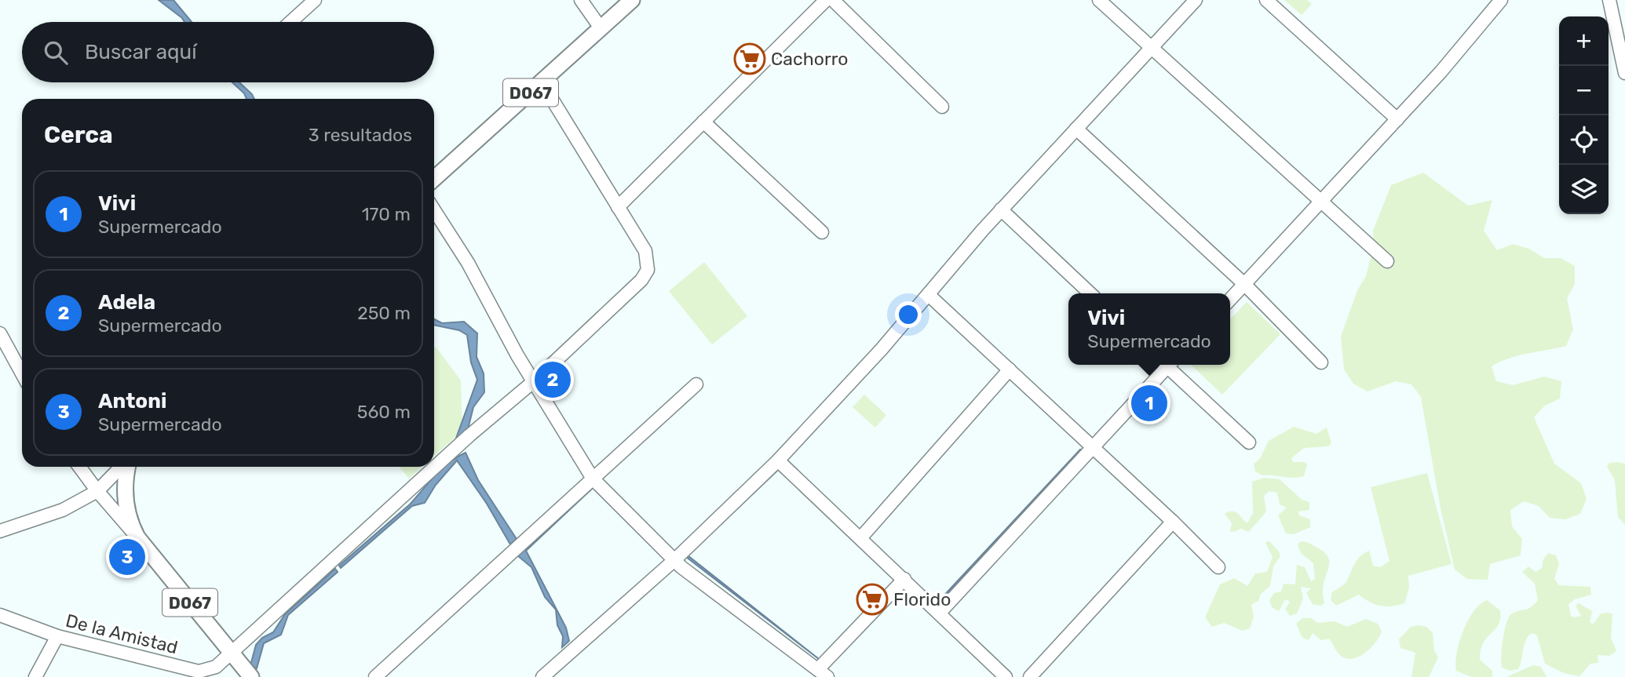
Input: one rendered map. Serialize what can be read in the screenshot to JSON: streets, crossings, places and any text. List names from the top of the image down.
{
  "streets": {
    "main road": ["D067"],
    "street": ["De la Amistad"]
  },
  "crossings": [
    ["D067", "De la Amistad"]
  ],
  "places": {
    "supermarket": ["Cachorro", "Florido"]
  },
  "page": {
    "map_buttons": ["+", "−"],
    "search": "Buscar aquí",
    "heading": ["Cerca", "3 resultados"],
    "list": [
      {
        "mark": "1",
        "name": "Vivi",
        "note": "Supermercado",
        "value": "170 m"
      },
      {
        "mark": "2",
        "name": "Adela",
        "note": "Supermercado",
        "value": "250 m"
      },
      {
        "mark": "3",
        "name": "Antoni",
        "note": "Supermercado",
        "value": "560 m"
      }
    ],
    "popup": ["Vivi", "Supermercado"],
    "pins": ["2", "1", "3"]
  }
}
